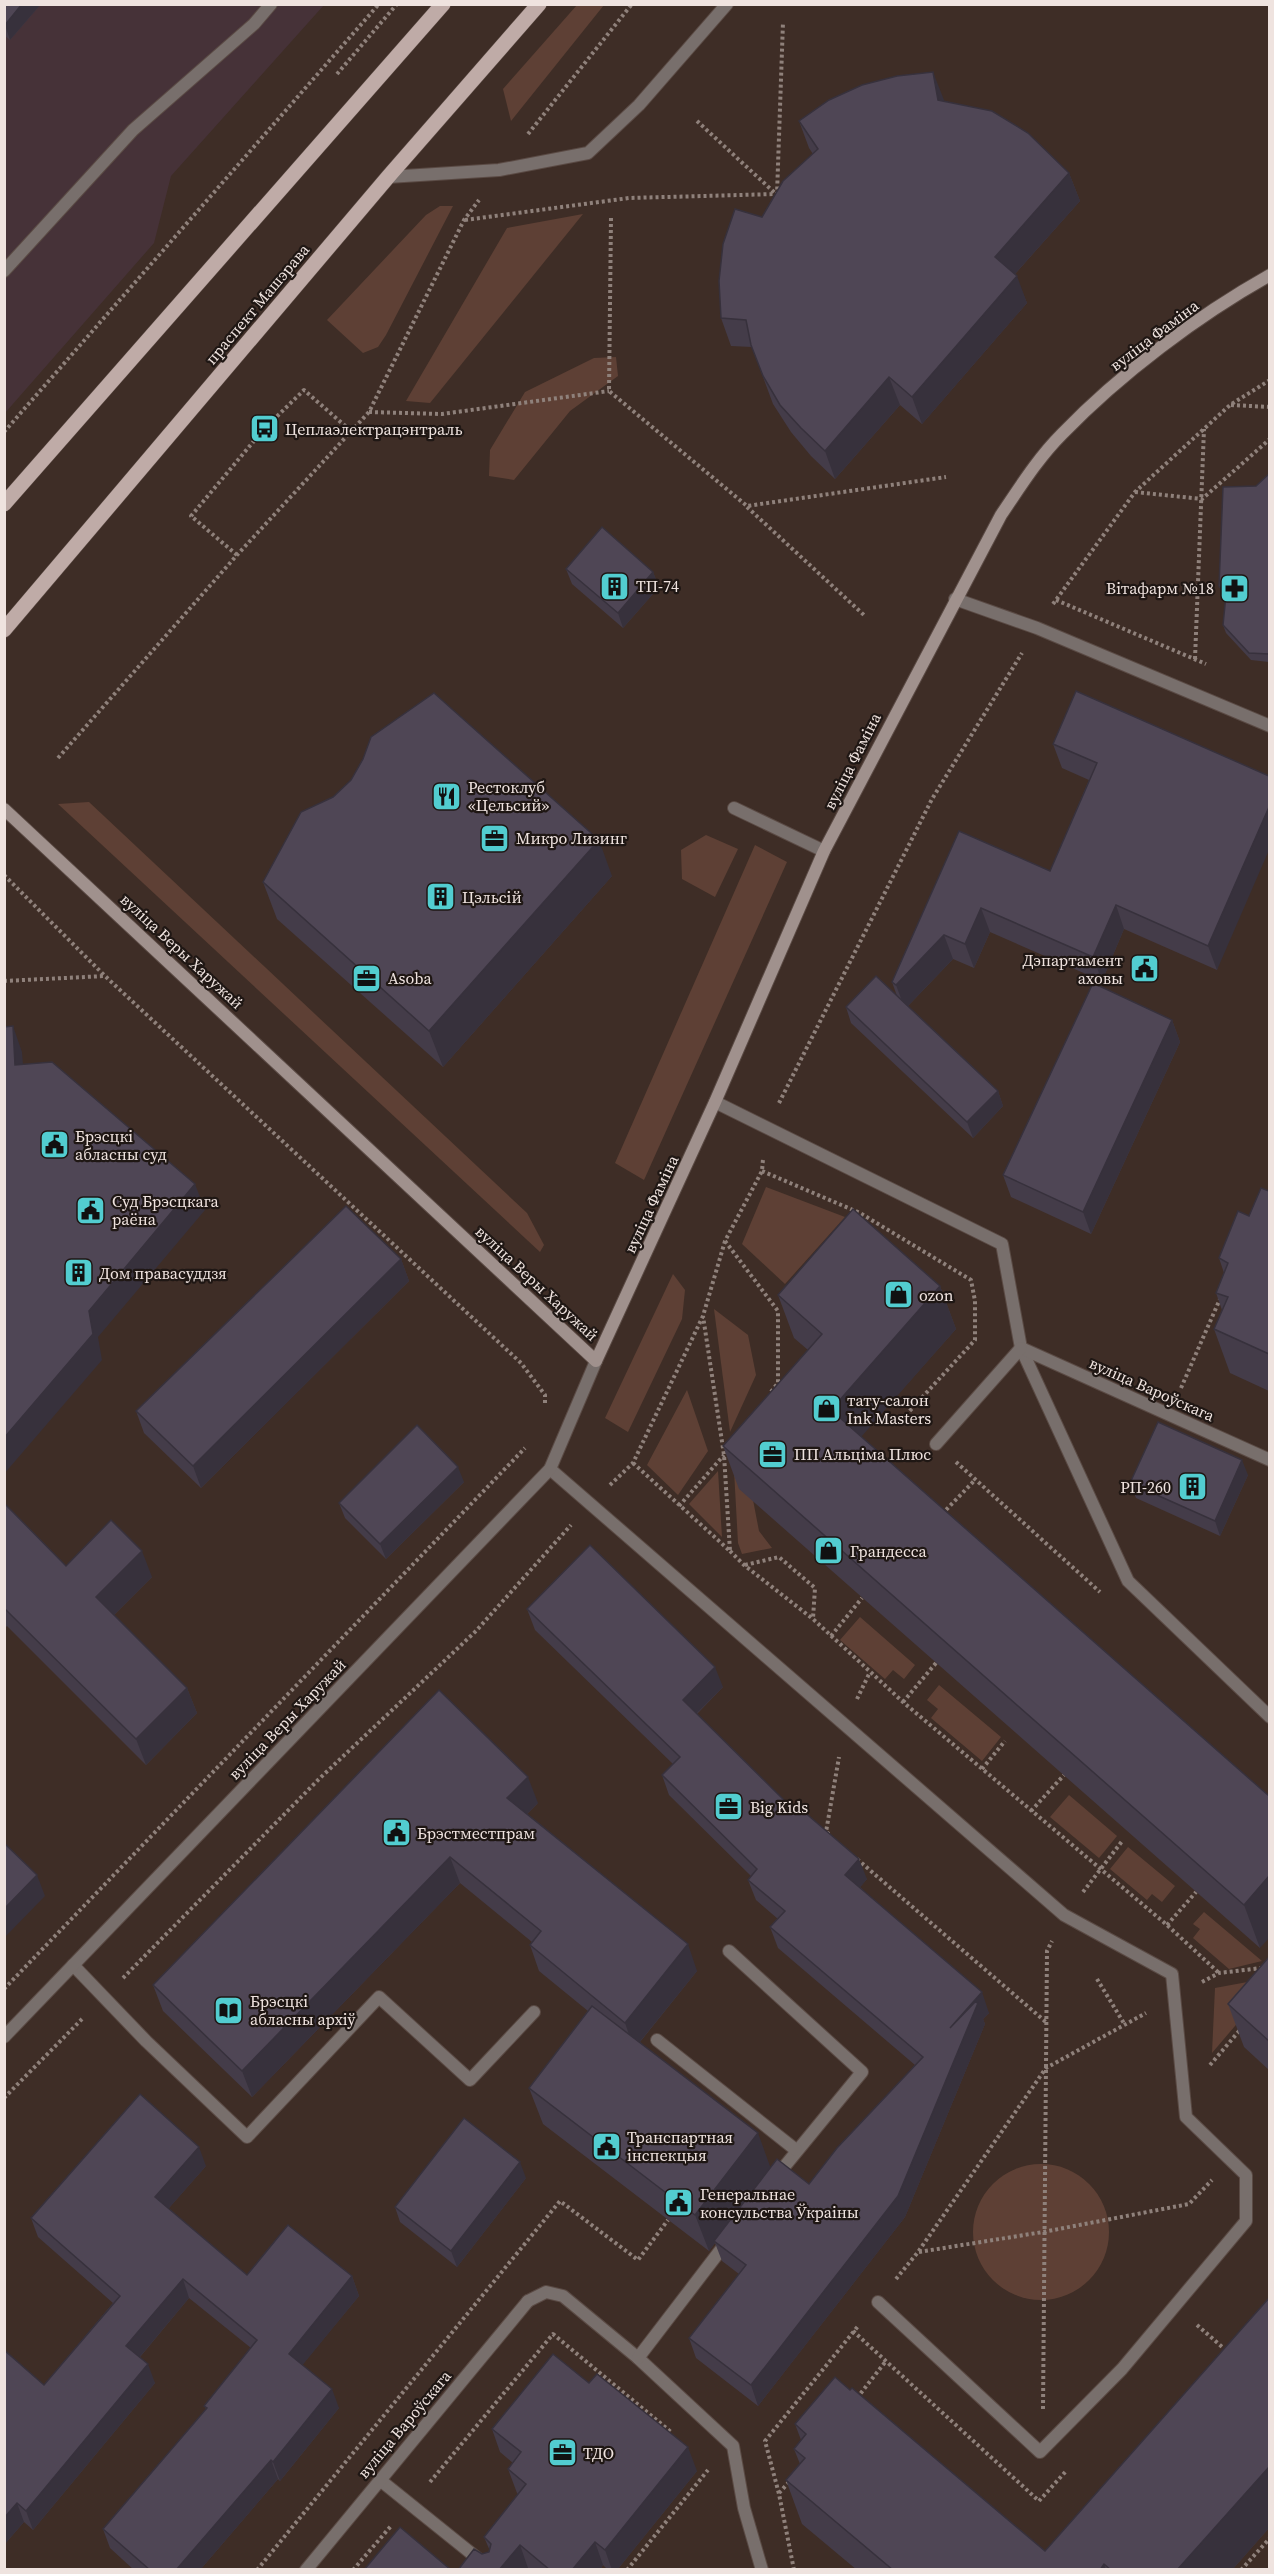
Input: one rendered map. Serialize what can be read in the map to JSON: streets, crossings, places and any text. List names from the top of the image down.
{
  "streets": {
    "main road": ["праспект Машэрава"],
    "street": ["вуліца Фаміна", "вуліца Веры Харужай", "вуліца Вароўскага"]
  },
  "crossings": [
    ["вуліца Фаміна", "вуліца Веры Харужай"]
  ],
  "places": {
    "bus stop": ["Цеплаэлектрацэнтраль"],
    "building": [
      "ТП-74",
      "Цэльсій",
      "Дом правасуддзя",
      "РП-260"
    ],
    "pharmacy": ["Вітафарм №18"],
    "restaurant": ["Рестоклуб «Цельсий»"],
    "office": [
      "Микро Лизинг",
      "Asoba",
      "ПП Альціма Плюс",
      "Big Kids",
      "ТДО"
    ],
    "public building": [
      "Дэпартамент аховы",
      "Брэсцкі абласны суд",
      "Суд Брэсцкага раёна",
      "Брэстместпрам",
      "Транспартная інспекцыя",
      "Генеральнае консульства Ўкраіны"
    ],
    "shop": ["ozon", "тату-салон Ink Masters", "Грандесса"],
    "library": ["Брэсцкі абласны архіў"]
  }
}
